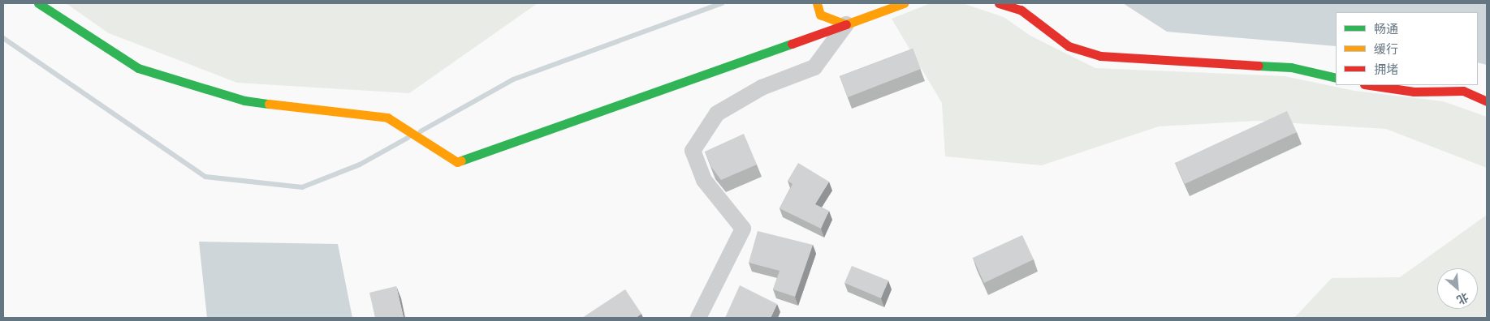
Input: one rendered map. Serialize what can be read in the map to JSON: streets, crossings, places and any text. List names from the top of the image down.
{
  "legend": ["畅通", "缓行", "拥堵"],
  "north": "bottom right"
}
